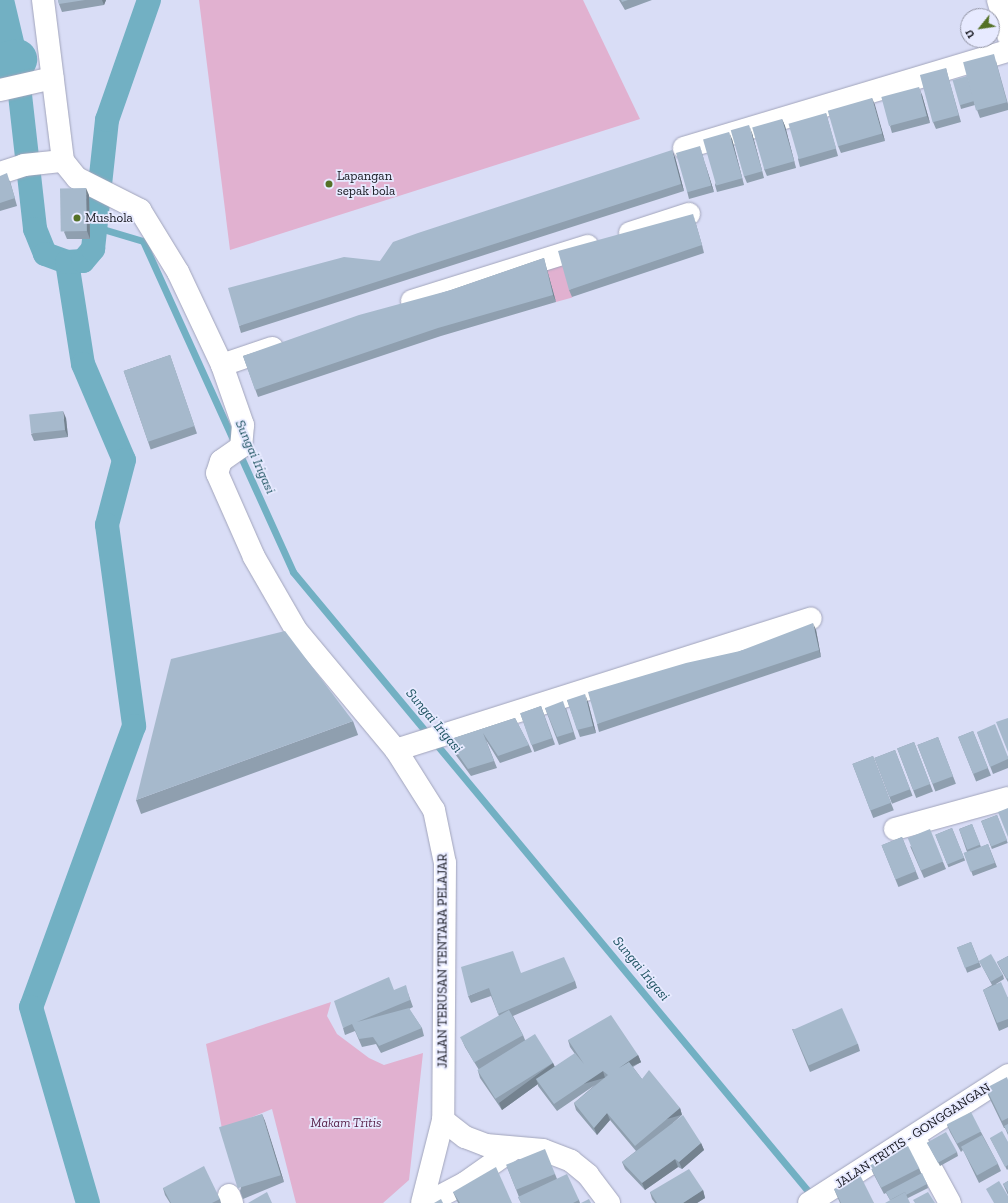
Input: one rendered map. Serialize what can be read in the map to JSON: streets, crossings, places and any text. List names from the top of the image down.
{
  "streets": {
    "street": ["JALAN TERUSAN TENTARA PELAJAR", "JALAN TRITIS - GONGGANGAN"]
  },
  "water": ["Sungai Irigasi"],
  "parks": ["Makam Tritis"],
  "places": ["Lapangan sepak bola", "Mushola"],
  "north": "bottom left"
}
